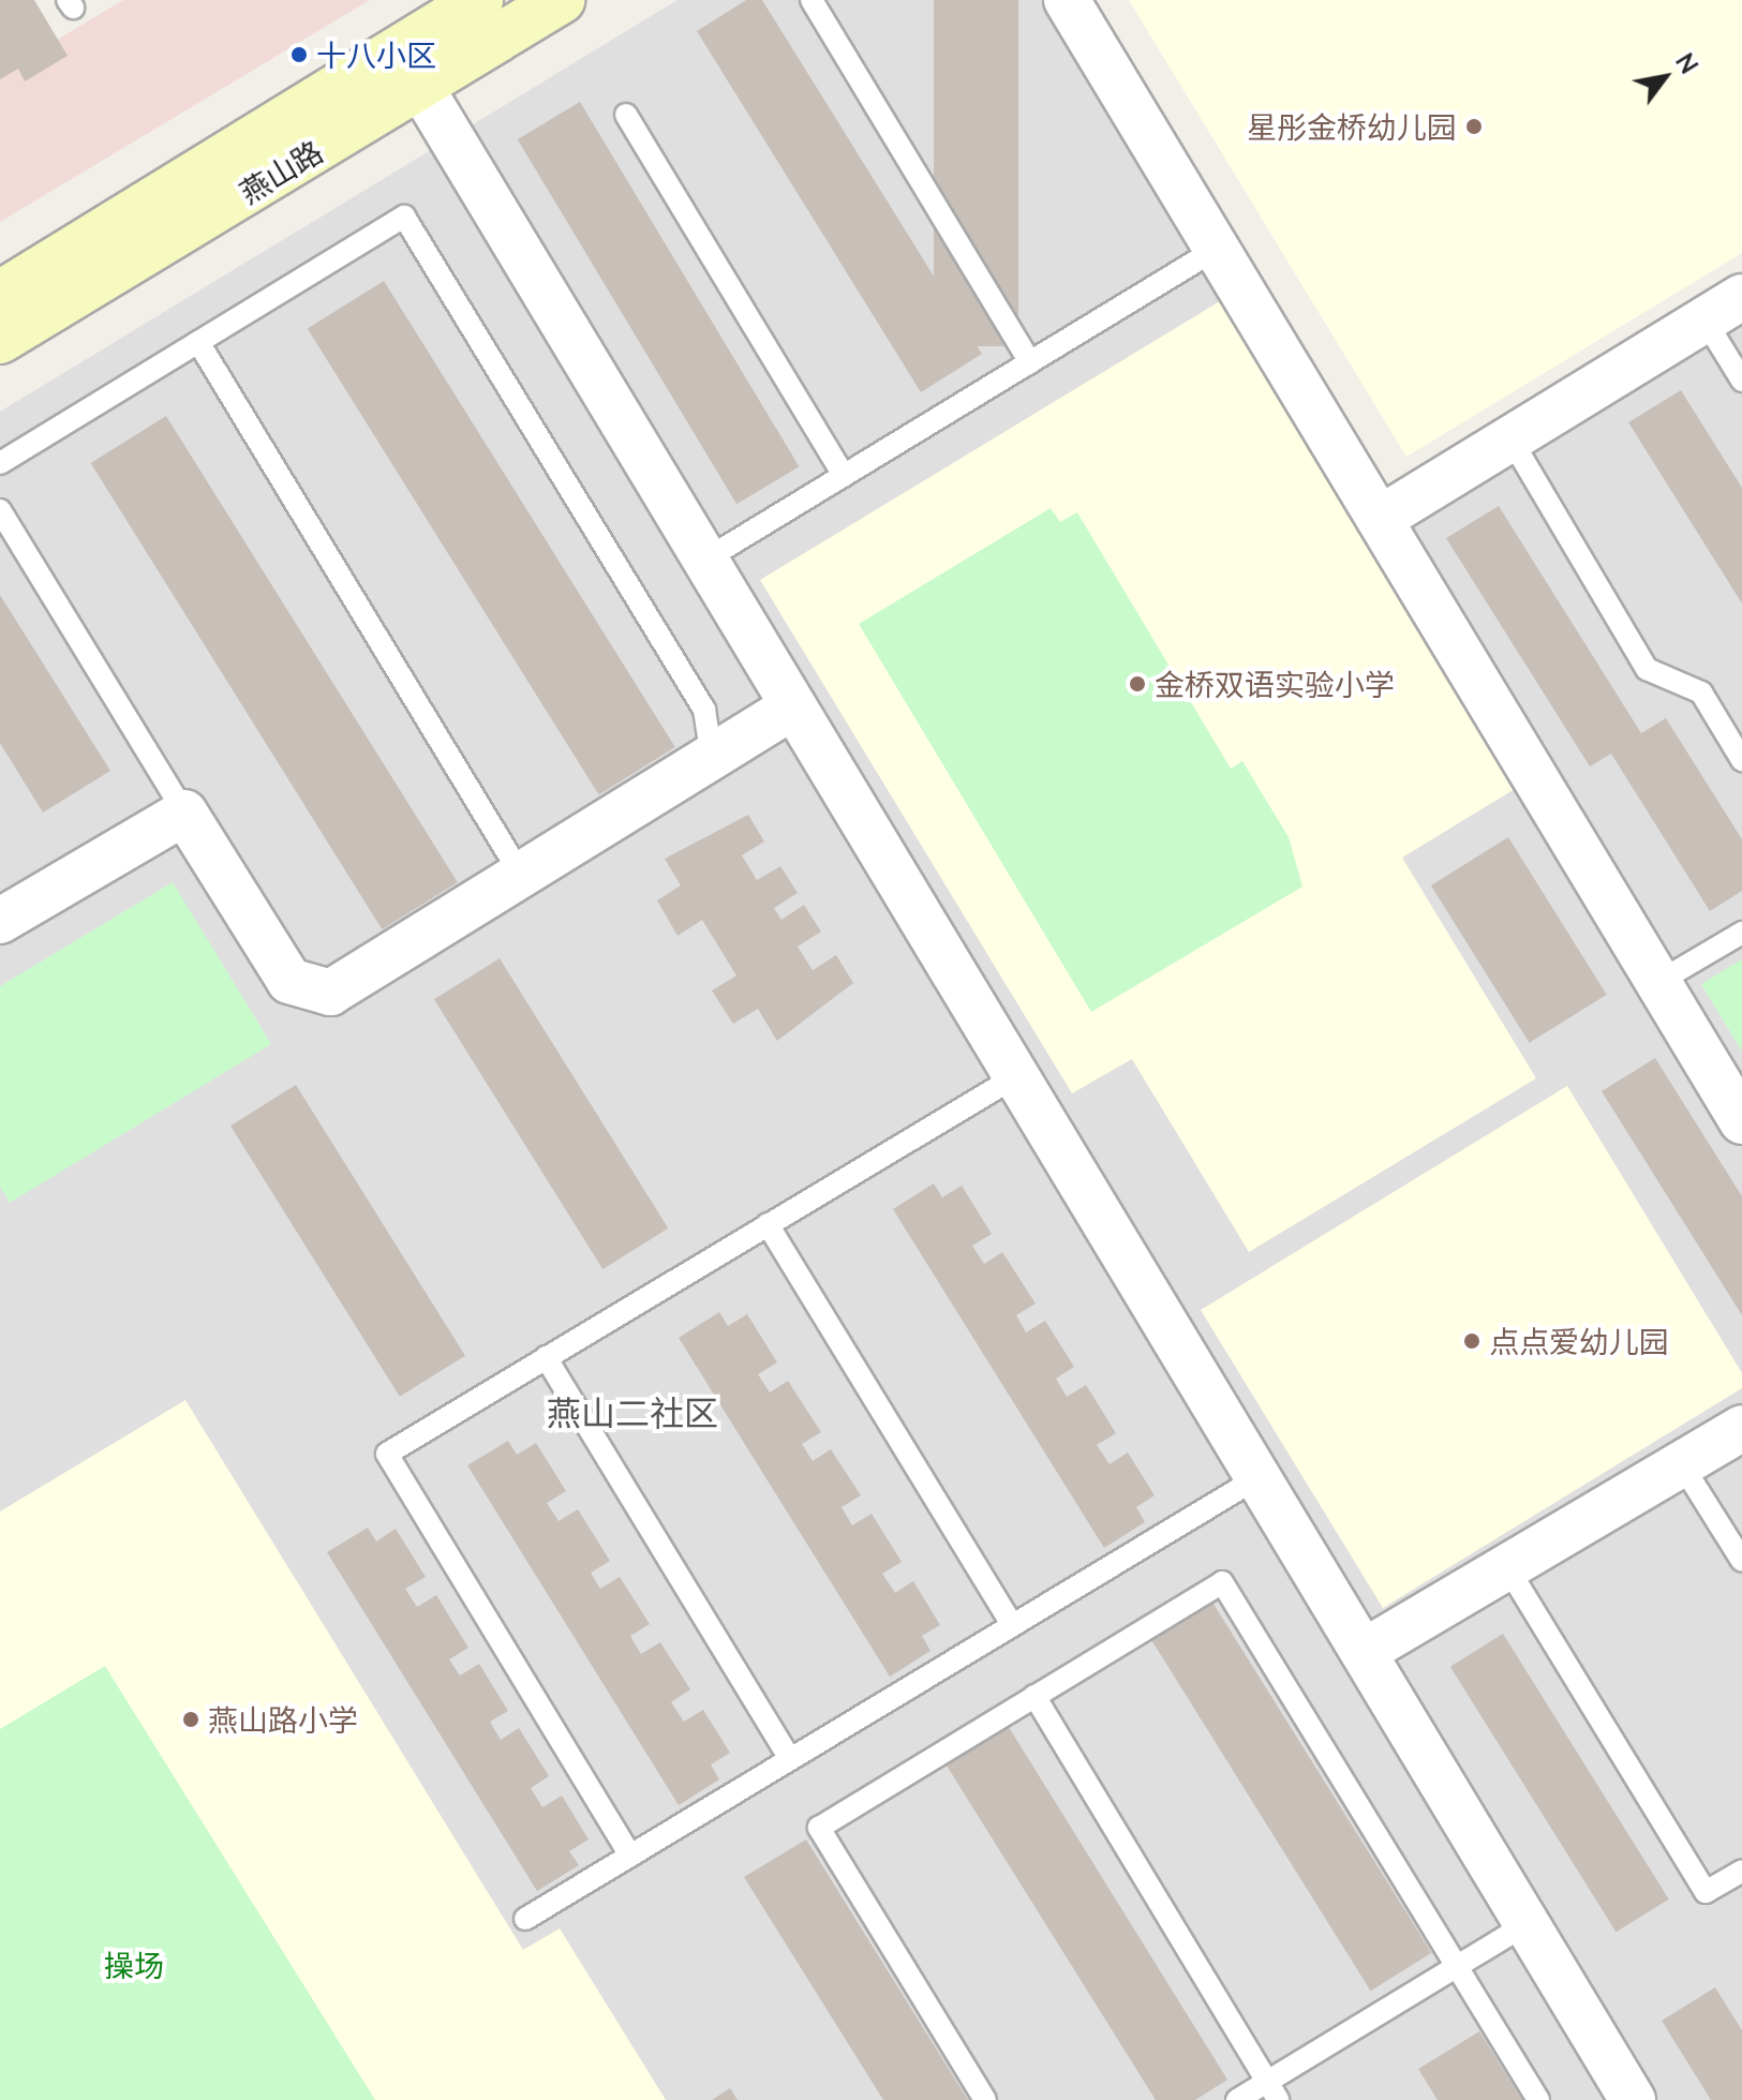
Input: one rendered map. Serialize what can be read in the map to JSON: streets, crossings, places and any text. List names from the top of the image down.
{
  "streets": {
    "main road": ["燕山路"]
  },
  "districts": ["燕山二社区"],
  "parks": ["操场"],
  "places": [
    "十八小区",
    "星彤金桥幼儿园",
    "金桥双语实验小学",
    "点点爱幼儿园",
    "燕山路小学"
  ],
  "north": "top right"
}
